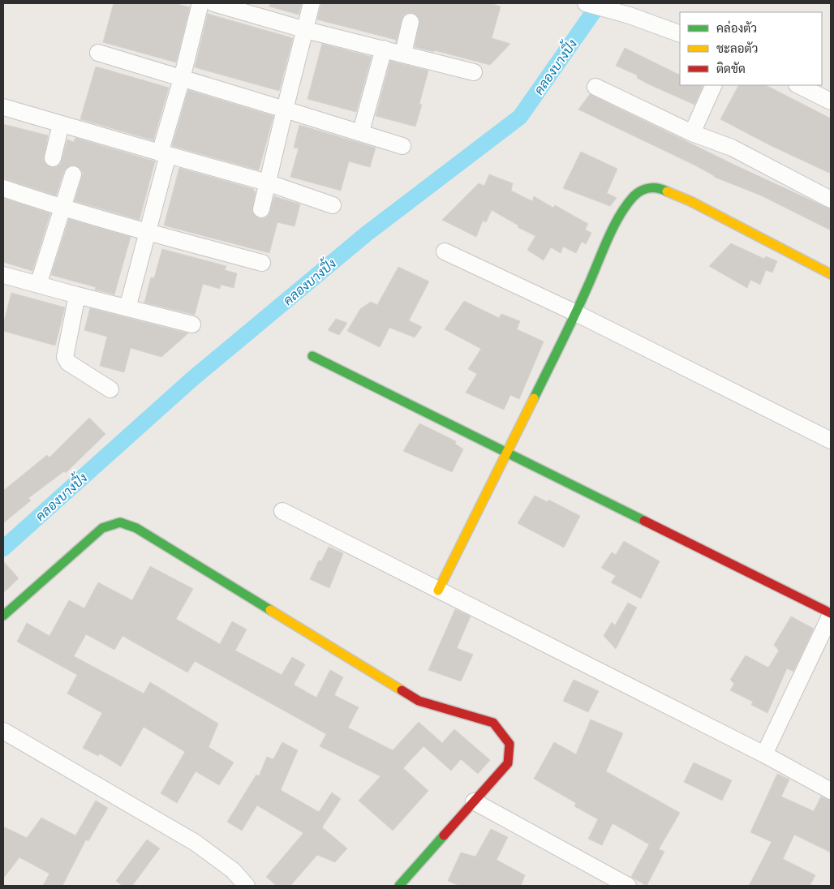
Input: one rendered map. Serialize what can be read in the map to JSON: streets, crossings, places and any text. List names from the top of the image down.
{
  "water": ["คลองบางปิ้ง"],
  "legend": ["คล่องตัว", "ชะลอตัว", "ติดขัด"]
}
